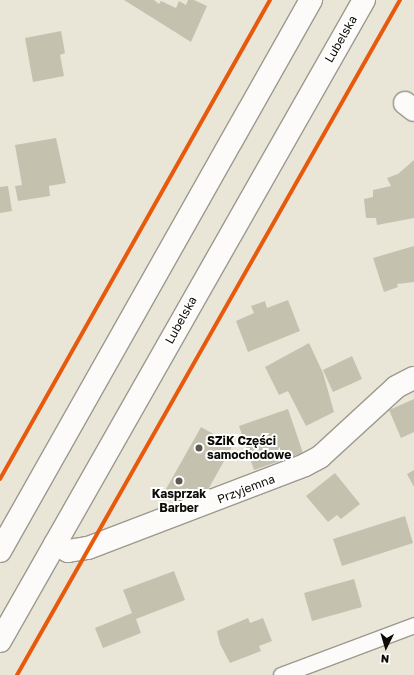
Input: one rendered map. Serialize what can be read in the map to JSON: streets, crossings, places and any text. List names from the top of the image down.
{
  "streets": {
    "main road": ["Lubelska", "Przyjemna"]
  },
  "crossings": [
    ["Lubelska", "Przyjemna"]
  ],
  "places": ["SZiK Części samochodowe", "Kasprzak Barber"],
  "north": "bottom"
}
